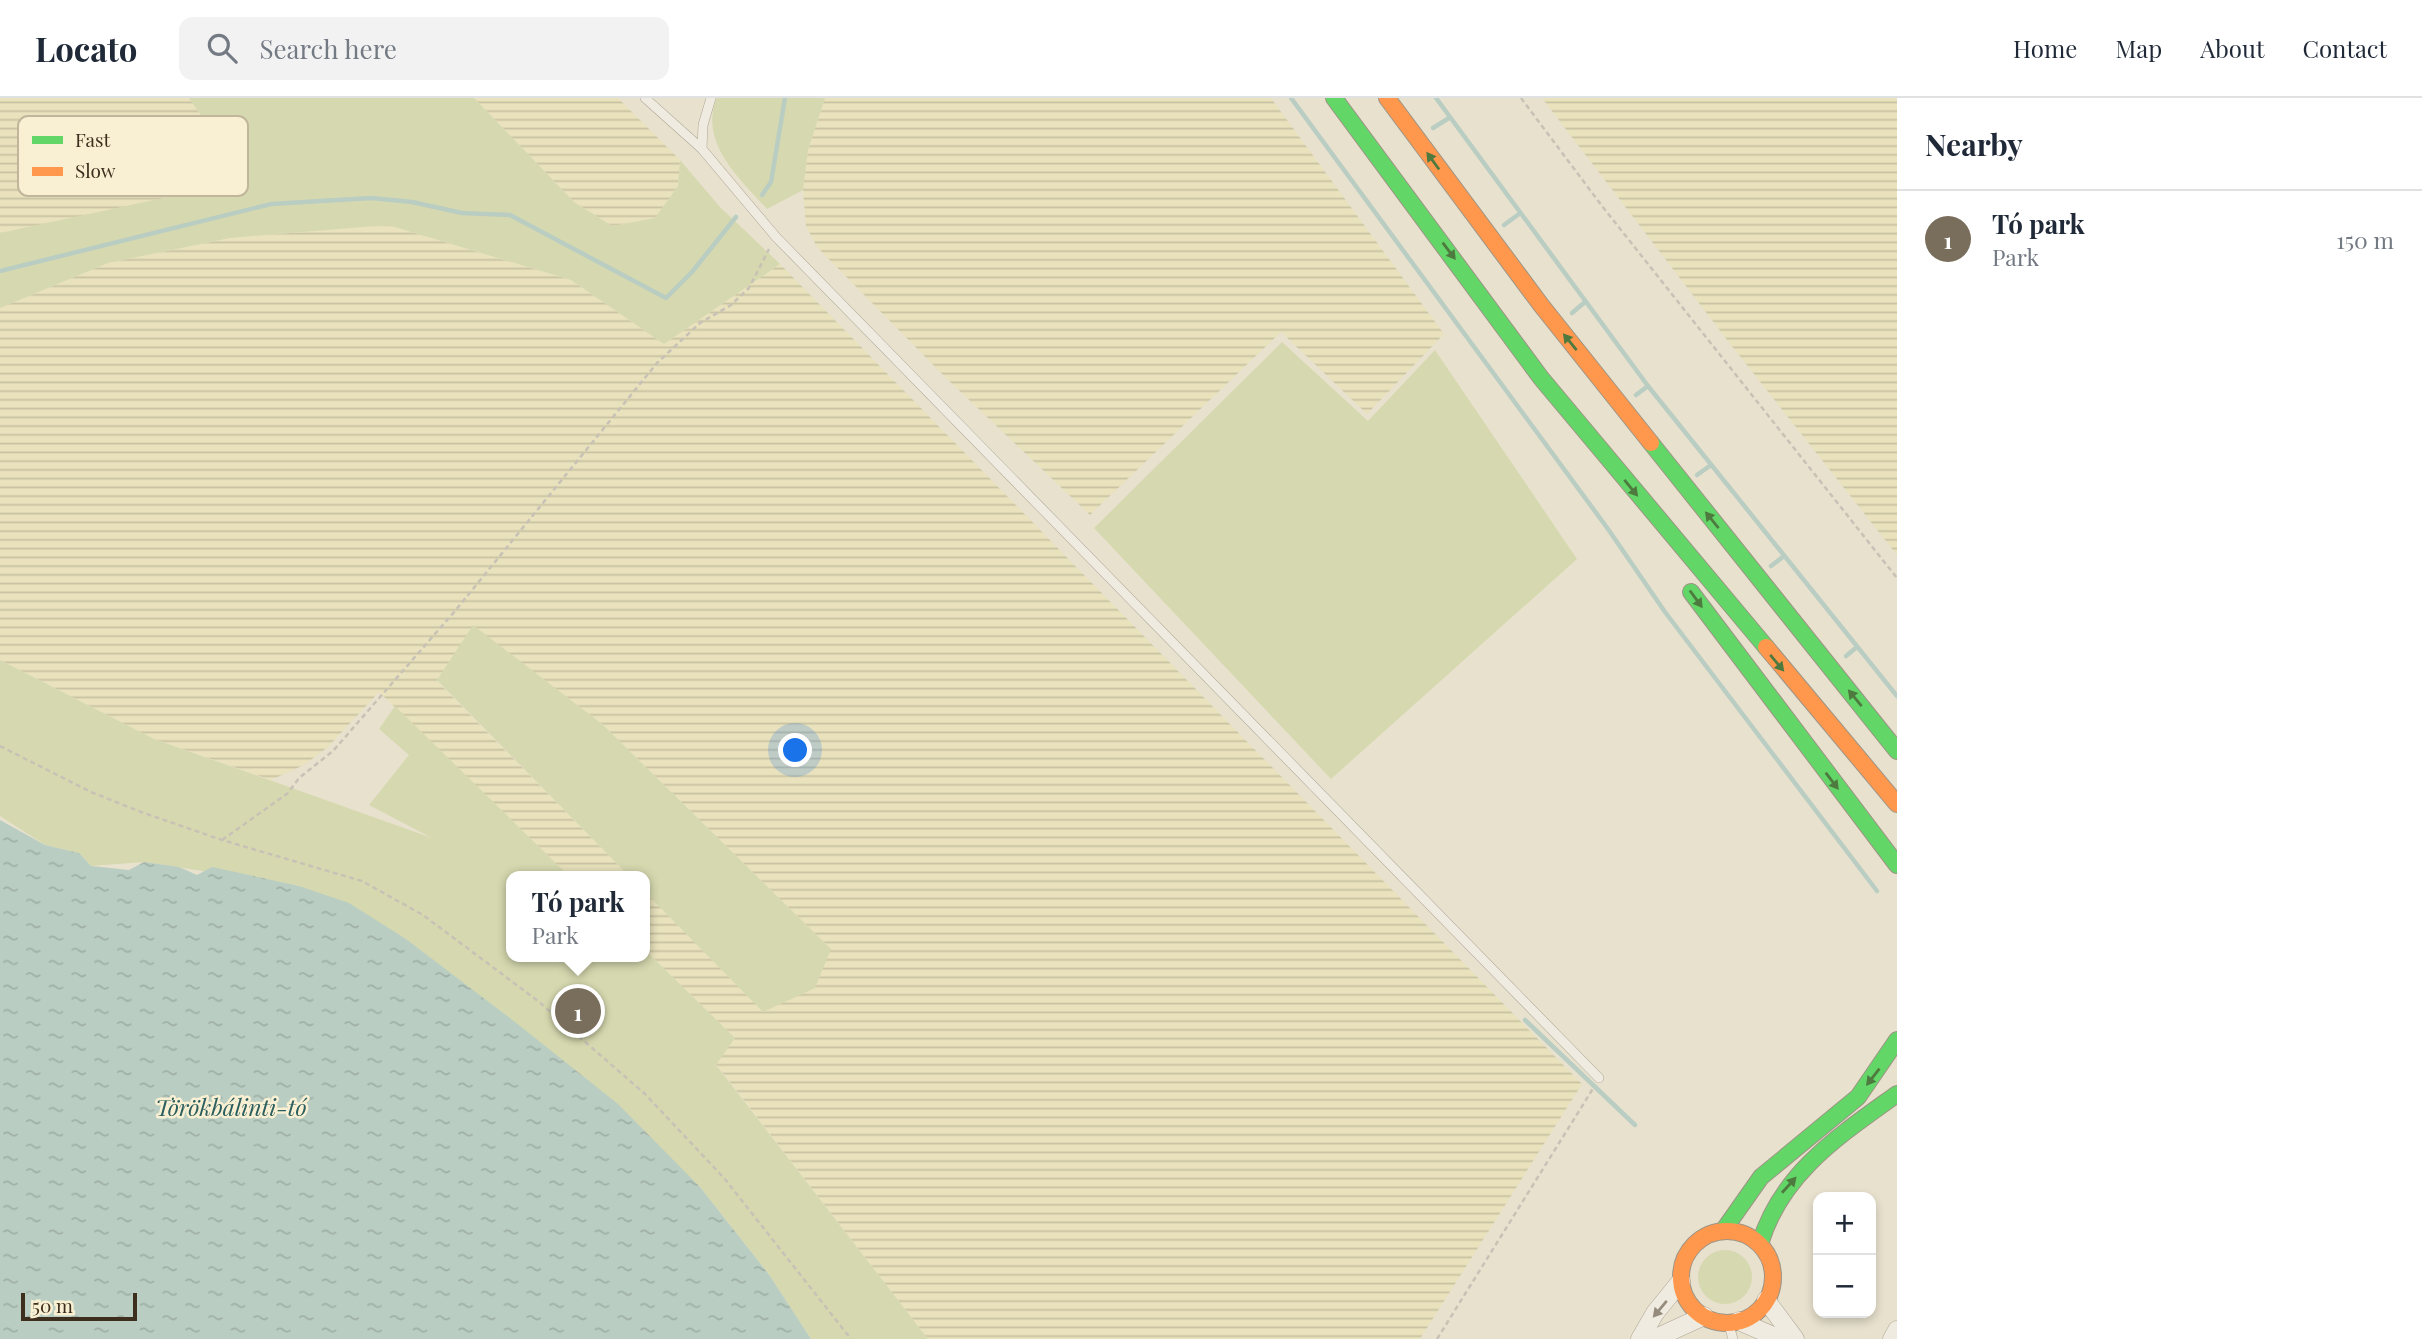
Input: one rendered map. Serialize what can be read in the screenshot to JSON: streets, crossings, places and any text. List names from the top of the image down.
{
  "water": ["Törökbálinti-tó"],
  "legend": ["Fast", "Slow"],
  "scale_bar": "50 m",
  "page": {
    "header": "Locato",
    "search": "Search here",
    "nav": [
      "Home",
      "Map",
      "About",
      "Contact"
    ],
    "heading": "Nearby",
    "list": [
      {
        "mark": "1",
        "name": "Tó park",
        "note": "Park",
        "value": "150 m"
      }
    ],
    "popup": ["Tó park", "Park"],
    "pins": "1",
    "map_buttons": ["+", "−"],
    "scale": "50 m"
  }
}
